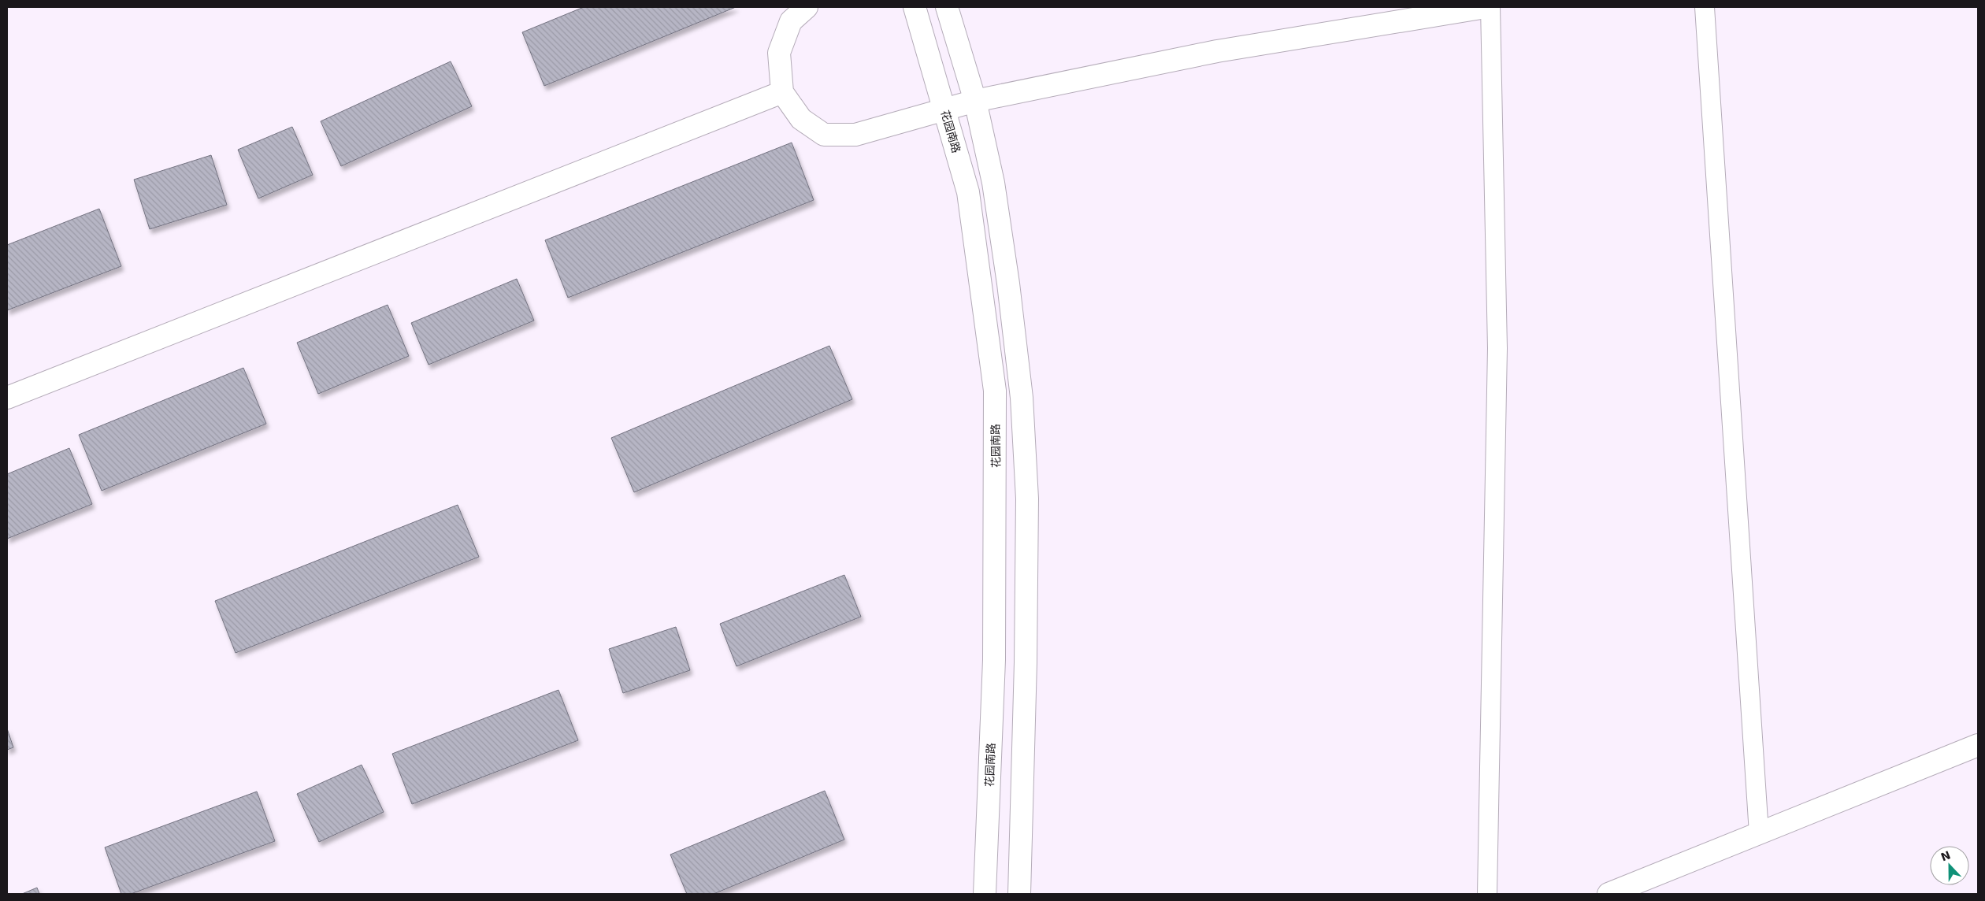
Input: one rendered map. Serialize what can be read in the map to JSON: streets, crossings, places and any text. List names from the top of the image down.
{
  "streets": {
    "street": ["花园南路"]
  },
  "north": "top"
}
